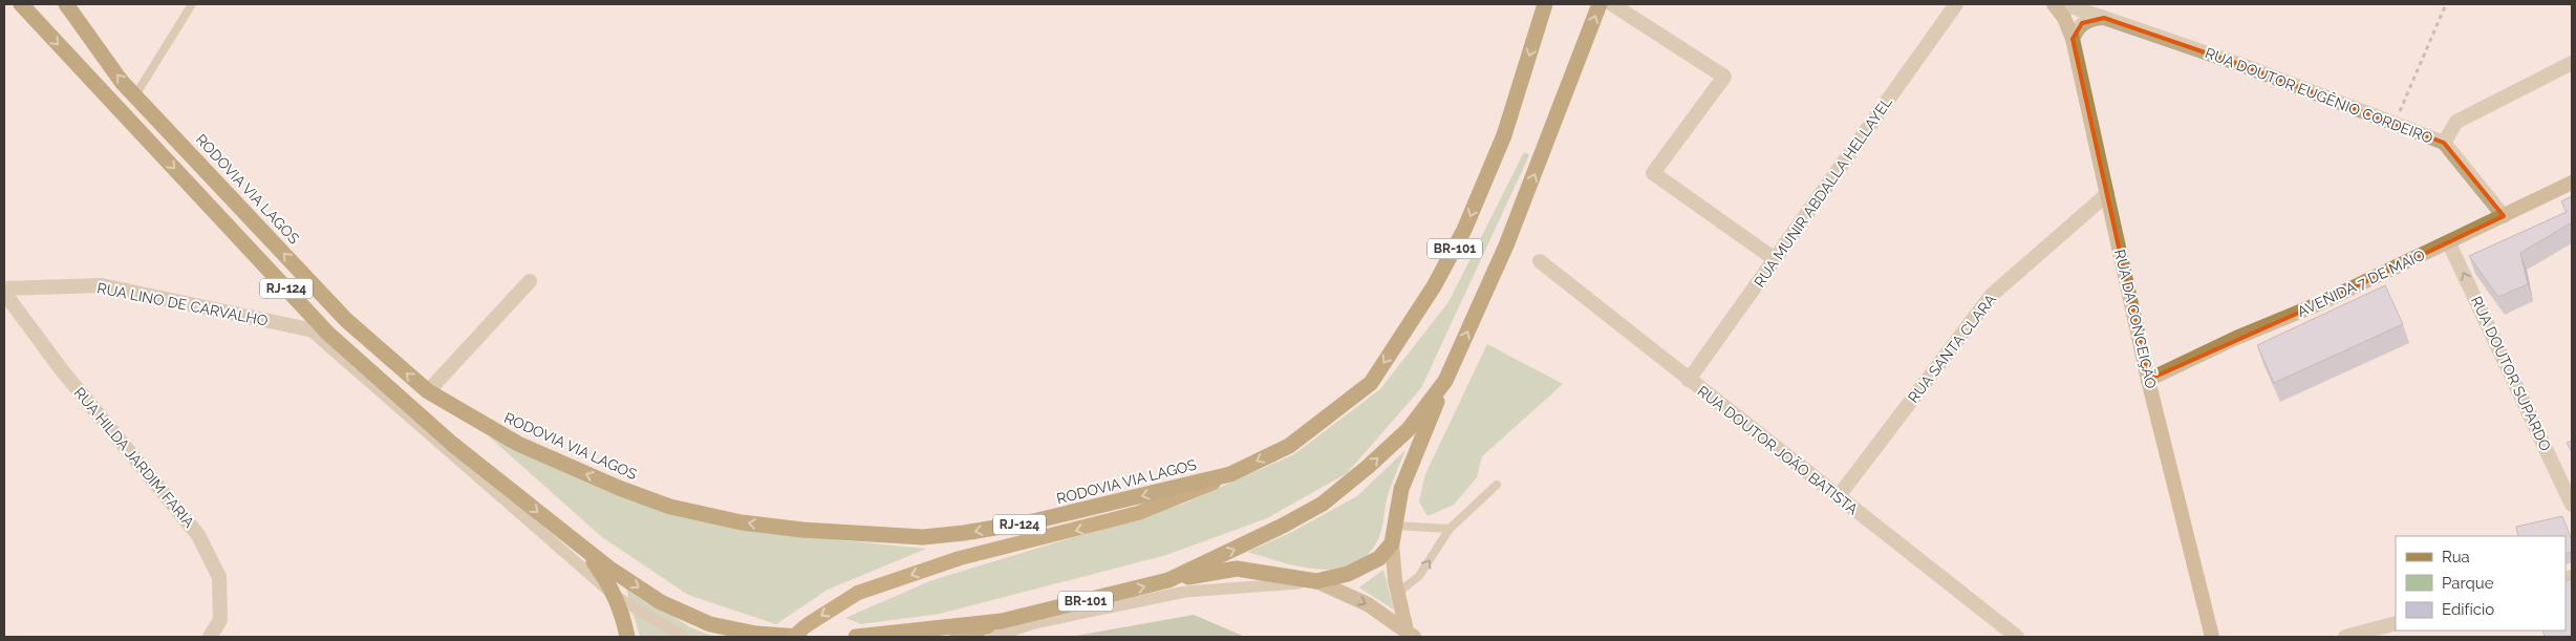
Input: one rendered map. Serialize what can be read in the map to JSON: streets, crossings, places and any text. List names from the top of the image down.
{
  "streets": {
    "highway": ["RODOVIA VIA LAGOS", "BR-101", "RJ-124"],
    "main road": ["AVENIDA 7 DE MAIO", "RUA DA CONCEIÇÃO"],
    "street": [
      "RUA DOUTOR EUGÊNIO CORDEIRO",
      "RUA MUNIR ABDALLA HELLAYEL",
      "RUA LINO DE CARVALHO",
      "RUA SANTA CLARA",
      "RUA DOUTOR SUPARDO",
      "RUA DOUTOR JOÃO BATISTA",
      "RUA HILDA JARDIM FARIA"
    ]
  },
  "crossings": [
    ["RUA DOUTOR EUGÊNIO CORDEIRO", "AVENIDA 7 DE MAIO"],
    ["RODOVIA VIA LAGOS", "BR-101"],
    ["RUA MUNIR ABDALLA HELLAYEL", "RUA DOUTOR JOÃO BATISTA"],
    ["AVENIDA 7 DE MAIO", "RUA DA CONCEIÇÃO"],
    ["AVENIDA 7 DE MAIO", "RUA DOUTOR SUPARDO"],
    ["RJ-124", "RUA LINO DE CARVALHO"],
    ["RUA DA CONCEIÇÃO", "RUA SANTA CLARA"],
    ["RUA SANTA CLARA", "RUA DOUTOR JOÃO BATISTA"]
  ],
  "one_way": ["RUA DOUTOR SUPARDO"],
  "legend": ["Rua", "Parque", "Edifício"]
}
